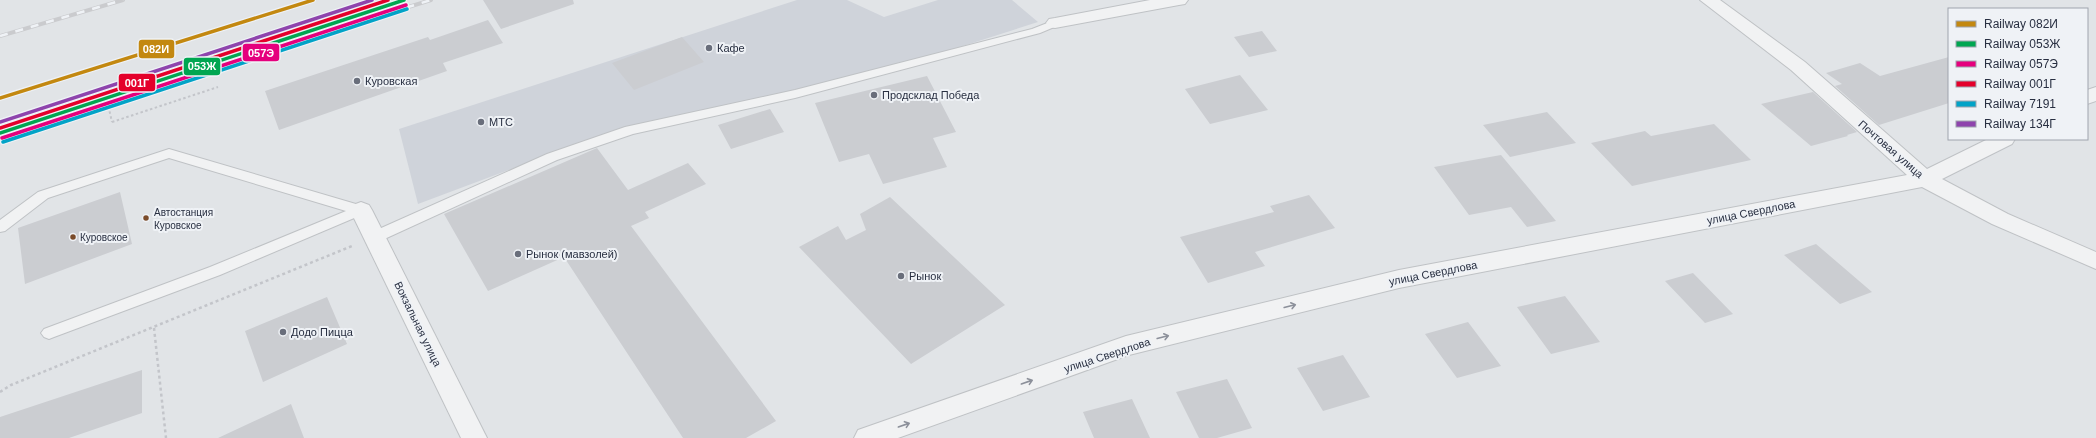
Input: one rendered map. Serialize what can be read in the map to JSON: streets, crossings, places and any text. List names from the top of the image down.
{
  "streets": {
    "street": ["Почтовая улица", "улица Свердлова", "Вокзальная улица"]
  },
  "crossings": [
    ["Почтовая улица", "улица Свердлова"]
  ],
  "one_way": ["улица Свердлова"],
  "places": [
    "Кафе",
    "Куровская",
    "Продсклад Победа",
    "МТС",
    "Автостанция Куровское",
    "Куровское",
    "Рынок (мавзолей)",
    "Рынок",
    "Додо Пицца"
  ],
  "lines": [
    "rail line 082И",
    "rail line 053Ж",
    "rail line 001Г",
    "rail line 134Г",
    "rail line 057Э",
    "rail line 7191"
  ],
  "legend": [
    "Railway 082И",
    "Railway 053Ж",
    "Railway 057Э",
    "Railway 001Г",
    "Railway 7191",
    "Railway 134Г"
  ]
}
